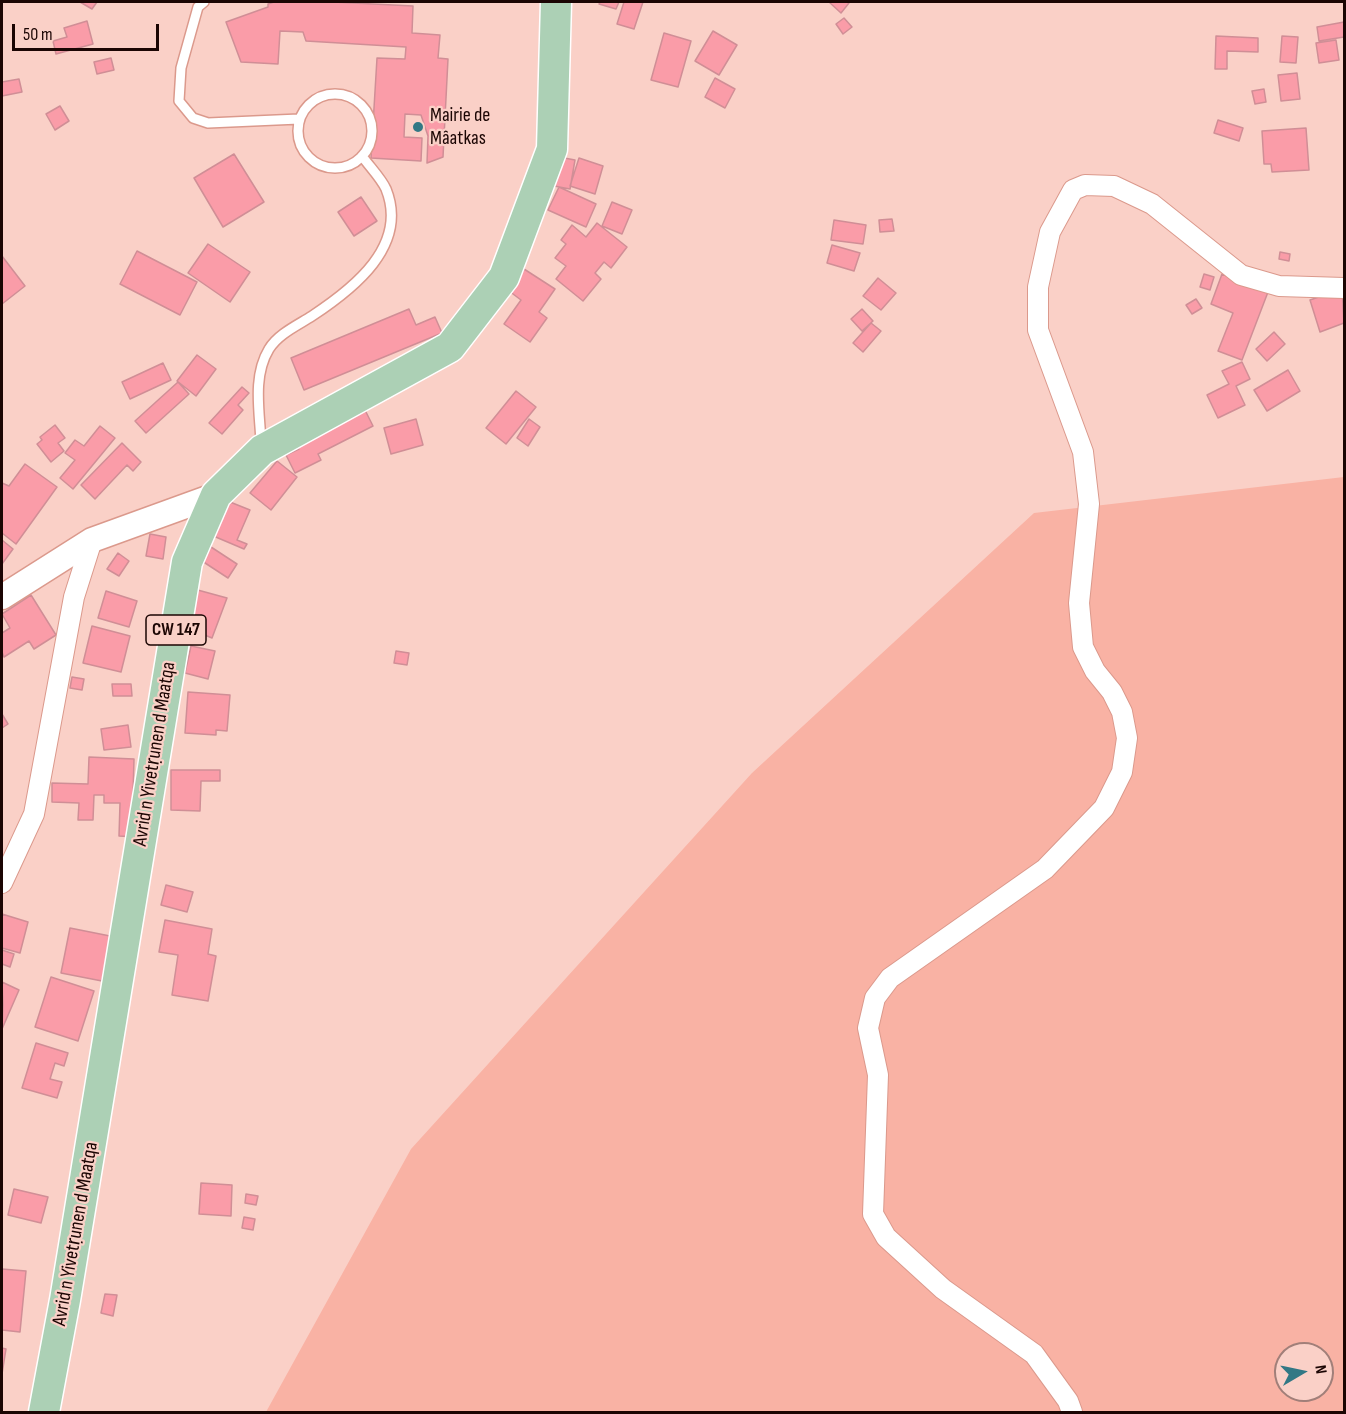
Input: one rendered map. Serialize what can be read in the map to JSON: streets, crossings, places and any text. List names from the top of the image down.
{
  "streets": {
    "main road": ["CW 147", "Avrid n Yivetṛunen d Maatqa"]
  },
  "places": ["Mairie de Mâatkas"],
  "scale_bar": "50 m",
  "north": "right"
}
